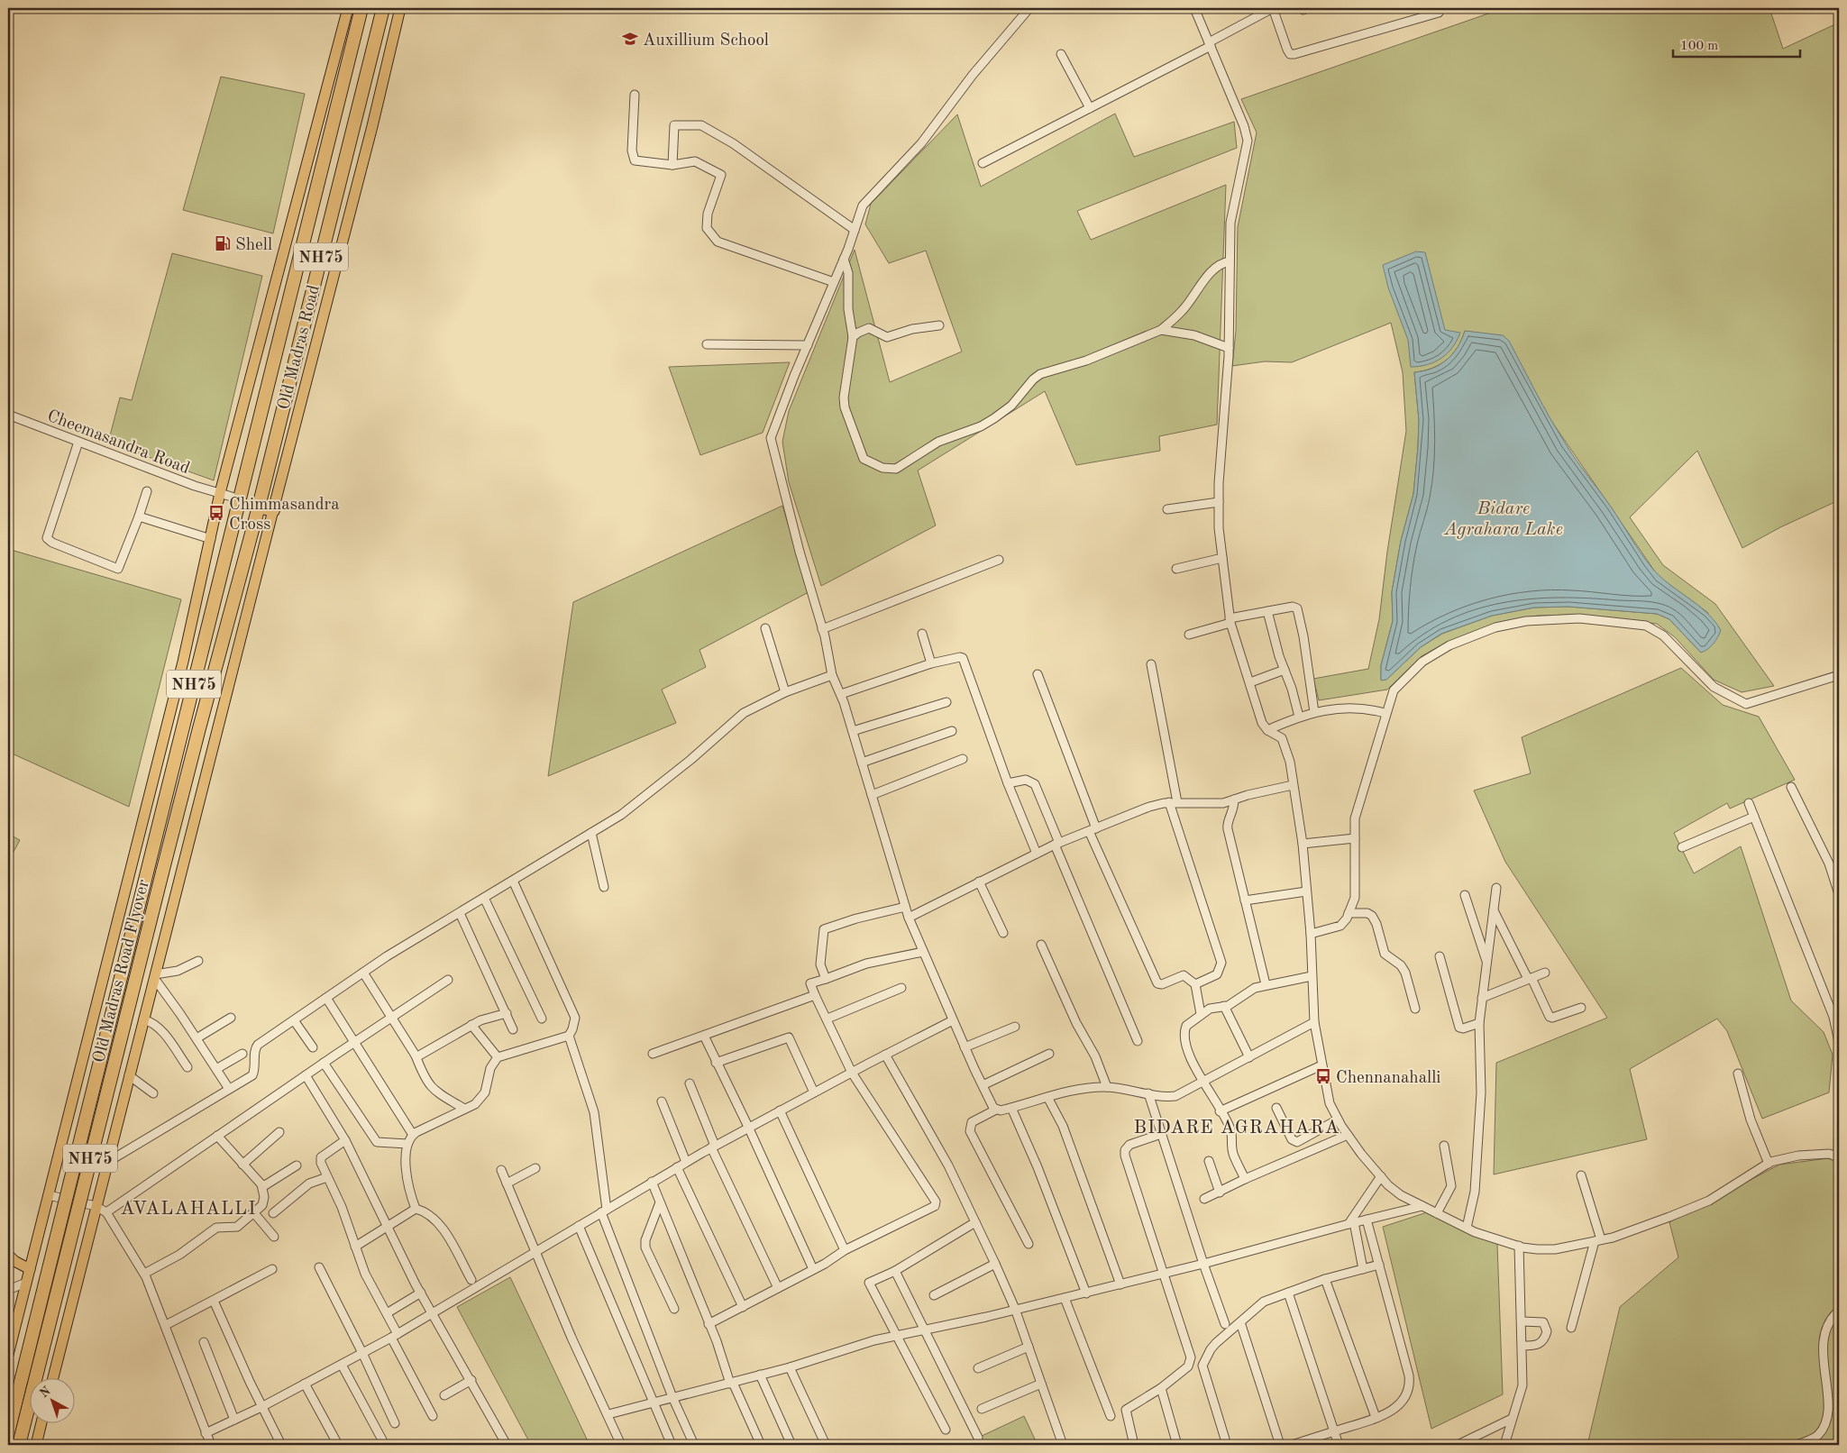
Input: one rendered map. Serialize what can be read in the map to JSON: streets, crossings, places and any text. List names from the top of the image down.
{
  "streets": {
    "highway": ["NH75", "Old Madras Road", "Old Madras Road Flyover"],
    "street": ["Cheemasandra Road"]
  },
  "crossings": [
    ["Old Madras Road", "Cheemasandra Road"],
    ["Old Madras Road", "Old Madras Road Flyover"],
    ["Cheemasandra Road", "Old Madras Road Flyover"]
  ],
  "districts": ["BIDARE AGRAHARA", "AVALAHALLI"],
  "water": ["Bidare Agrahara Lake"],
  "places": {
    "school or university": ["Auxillium School"],
    "fuel station": ["Shell"],
    "bus stop": ["Chimmasandra Cross", "Chennanahalli"]
  },
  "scale_bar": "100 m",
  "north": "top left"
}
